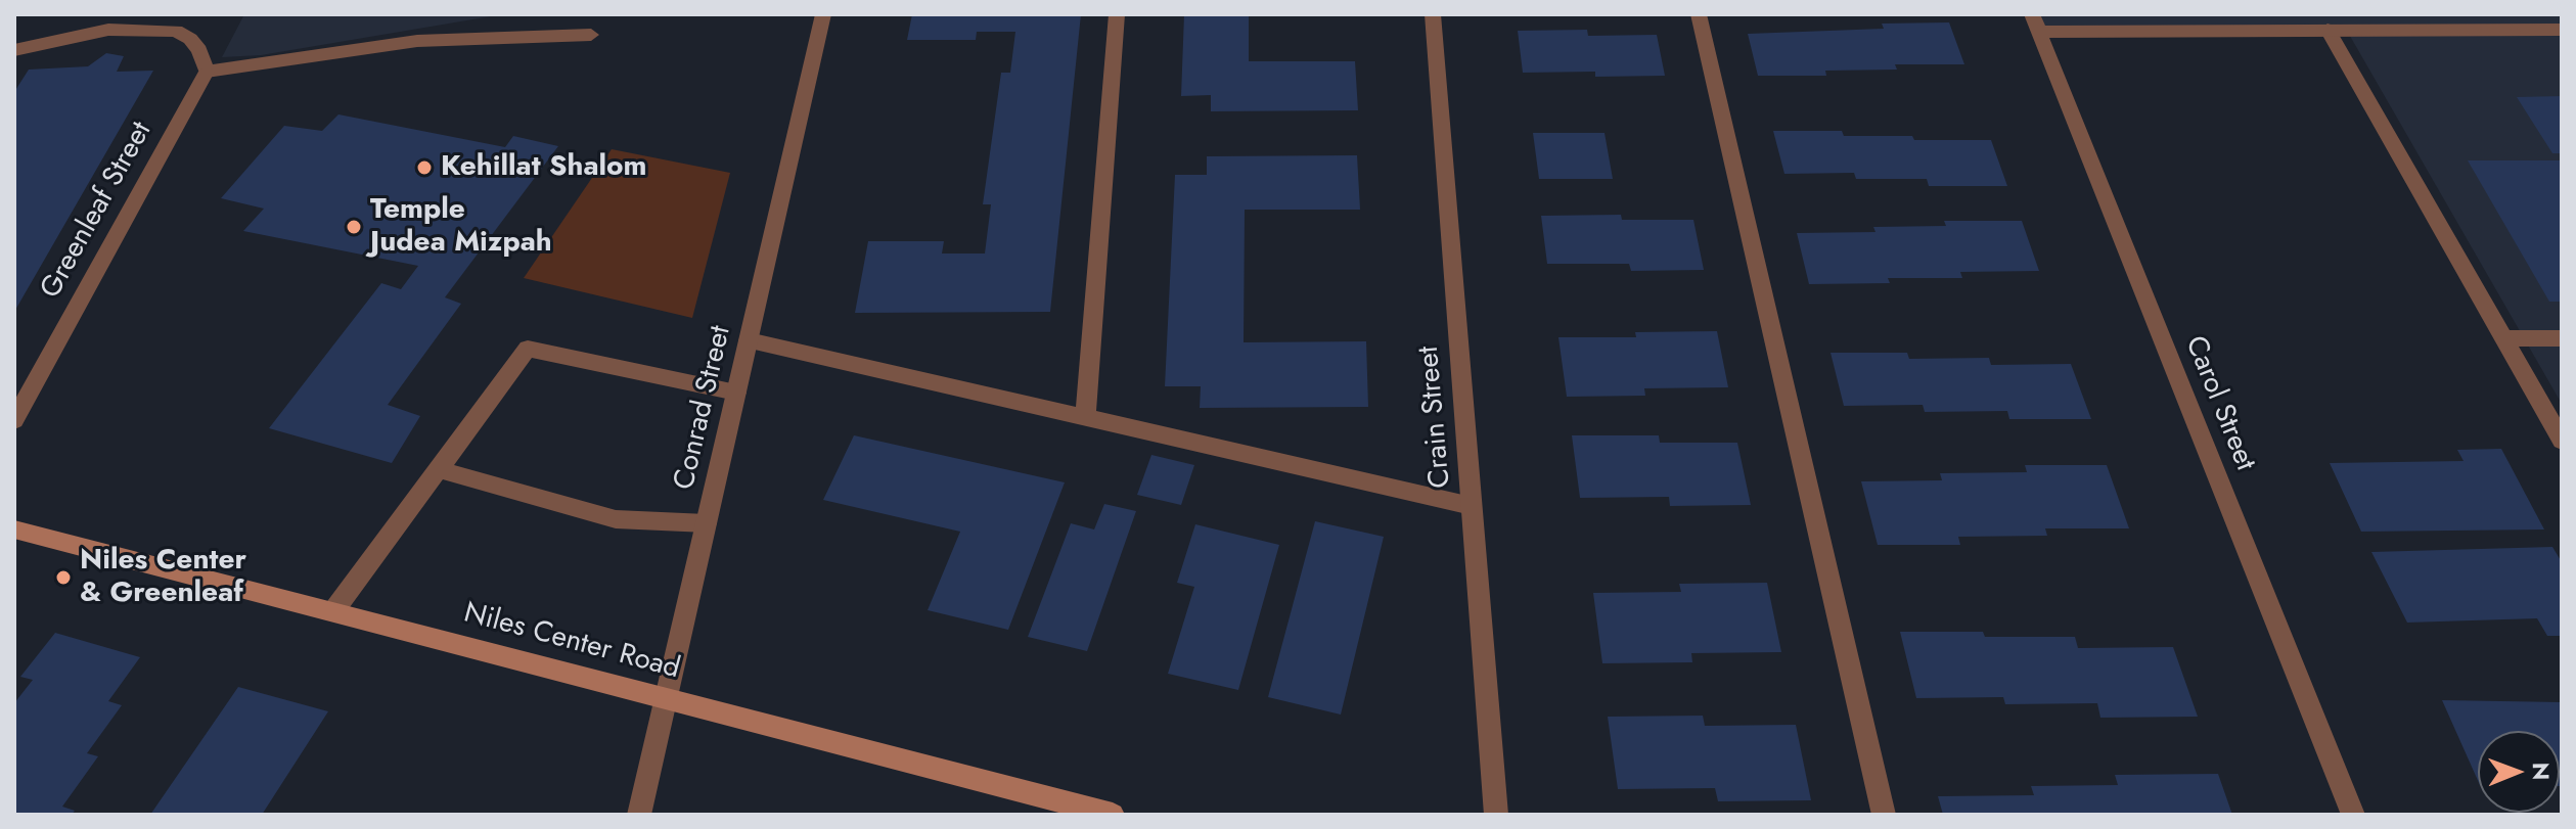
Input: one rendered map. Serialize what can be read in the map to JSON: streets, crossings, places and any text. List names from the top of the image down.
{
  "streets": {
    "main road": ["Niles Center Road"],
    "street": [
      "Greenleaf Street",
      "Carol Street",
      "Conrad Street",
      "Crain Street"
    ]
  },
  "crossings": [
    ["Conrad Street", "Niles Center Road"]
  ],
  "places": ["Kehillat Shalom", "Temple Judea Mizpah", "Niles Center & Greenleaf"],
  "north": "right"
}
